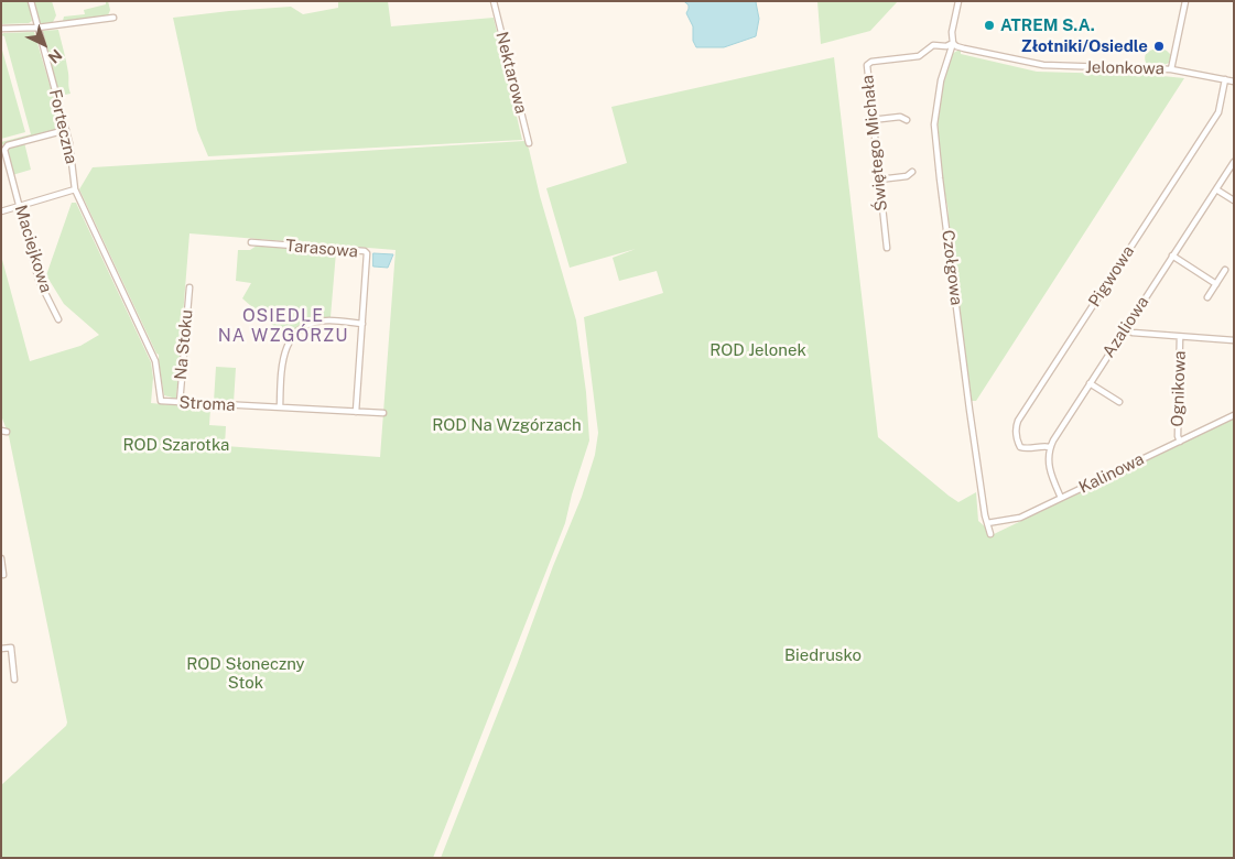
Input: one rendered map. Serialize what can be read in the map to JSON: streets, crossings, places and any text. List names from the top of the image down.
{
  "streets": {
    "street": [
      "Jelonkowa",
      "Nektarowa",
      "Forteczna",
      "Świętego Michała",
      "Maciejkowa",
      "Tarasowa",
      "Czołgowa",
      "Pigwowa",
      "Azaliowa",
      "Na Stoku",
      "Ognikowa",
      "Stroma",
      "Kalinowa"
    ]
  },
  "crossings": [
    ["Jelonkowa", "Świętego Michała"],
    ["Jelonkowa", "Czołgowa"],
    ["Jelonkowa", "Pigwowa"],
    ["Forteczna", "Maciejkowa"],
    ["Forteczna", "Stroma"],
    ["Świętego Michała", "Czołgowa"],
    ["Tarasowa", "Stroma"],
    ["Czołgowa", "Kalinowa"],
    ["Pigwowa", "Azaliowa"],
    ["Na Stoku", "Stroma"],
    ["Ognikowa", "Kalinowa"]
  ],
  "districts": ["OSIEDLE NA WZGÓRZU"],
  "parks": [
    "ROD Jelonek",
    "ROD Na Wzgórzach",
    "ROD Szarotka",
    "Biedrusko",
    "ROD Słoneczny Stok"
  ],
  "places": ["ATREM S.A.", "Złotniki/Osiedle"],
  "north": "bottom right"
}
